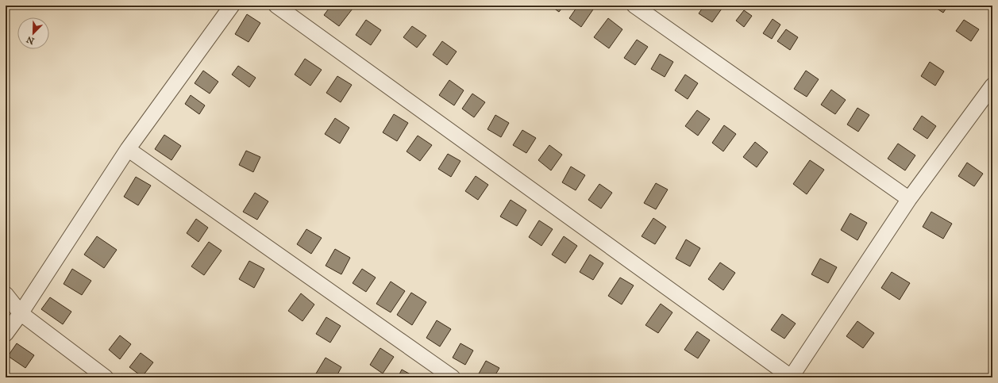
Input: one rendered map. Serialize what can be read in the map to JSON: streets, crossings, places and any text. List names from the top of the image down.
{
  "north": "bottom left"
}
